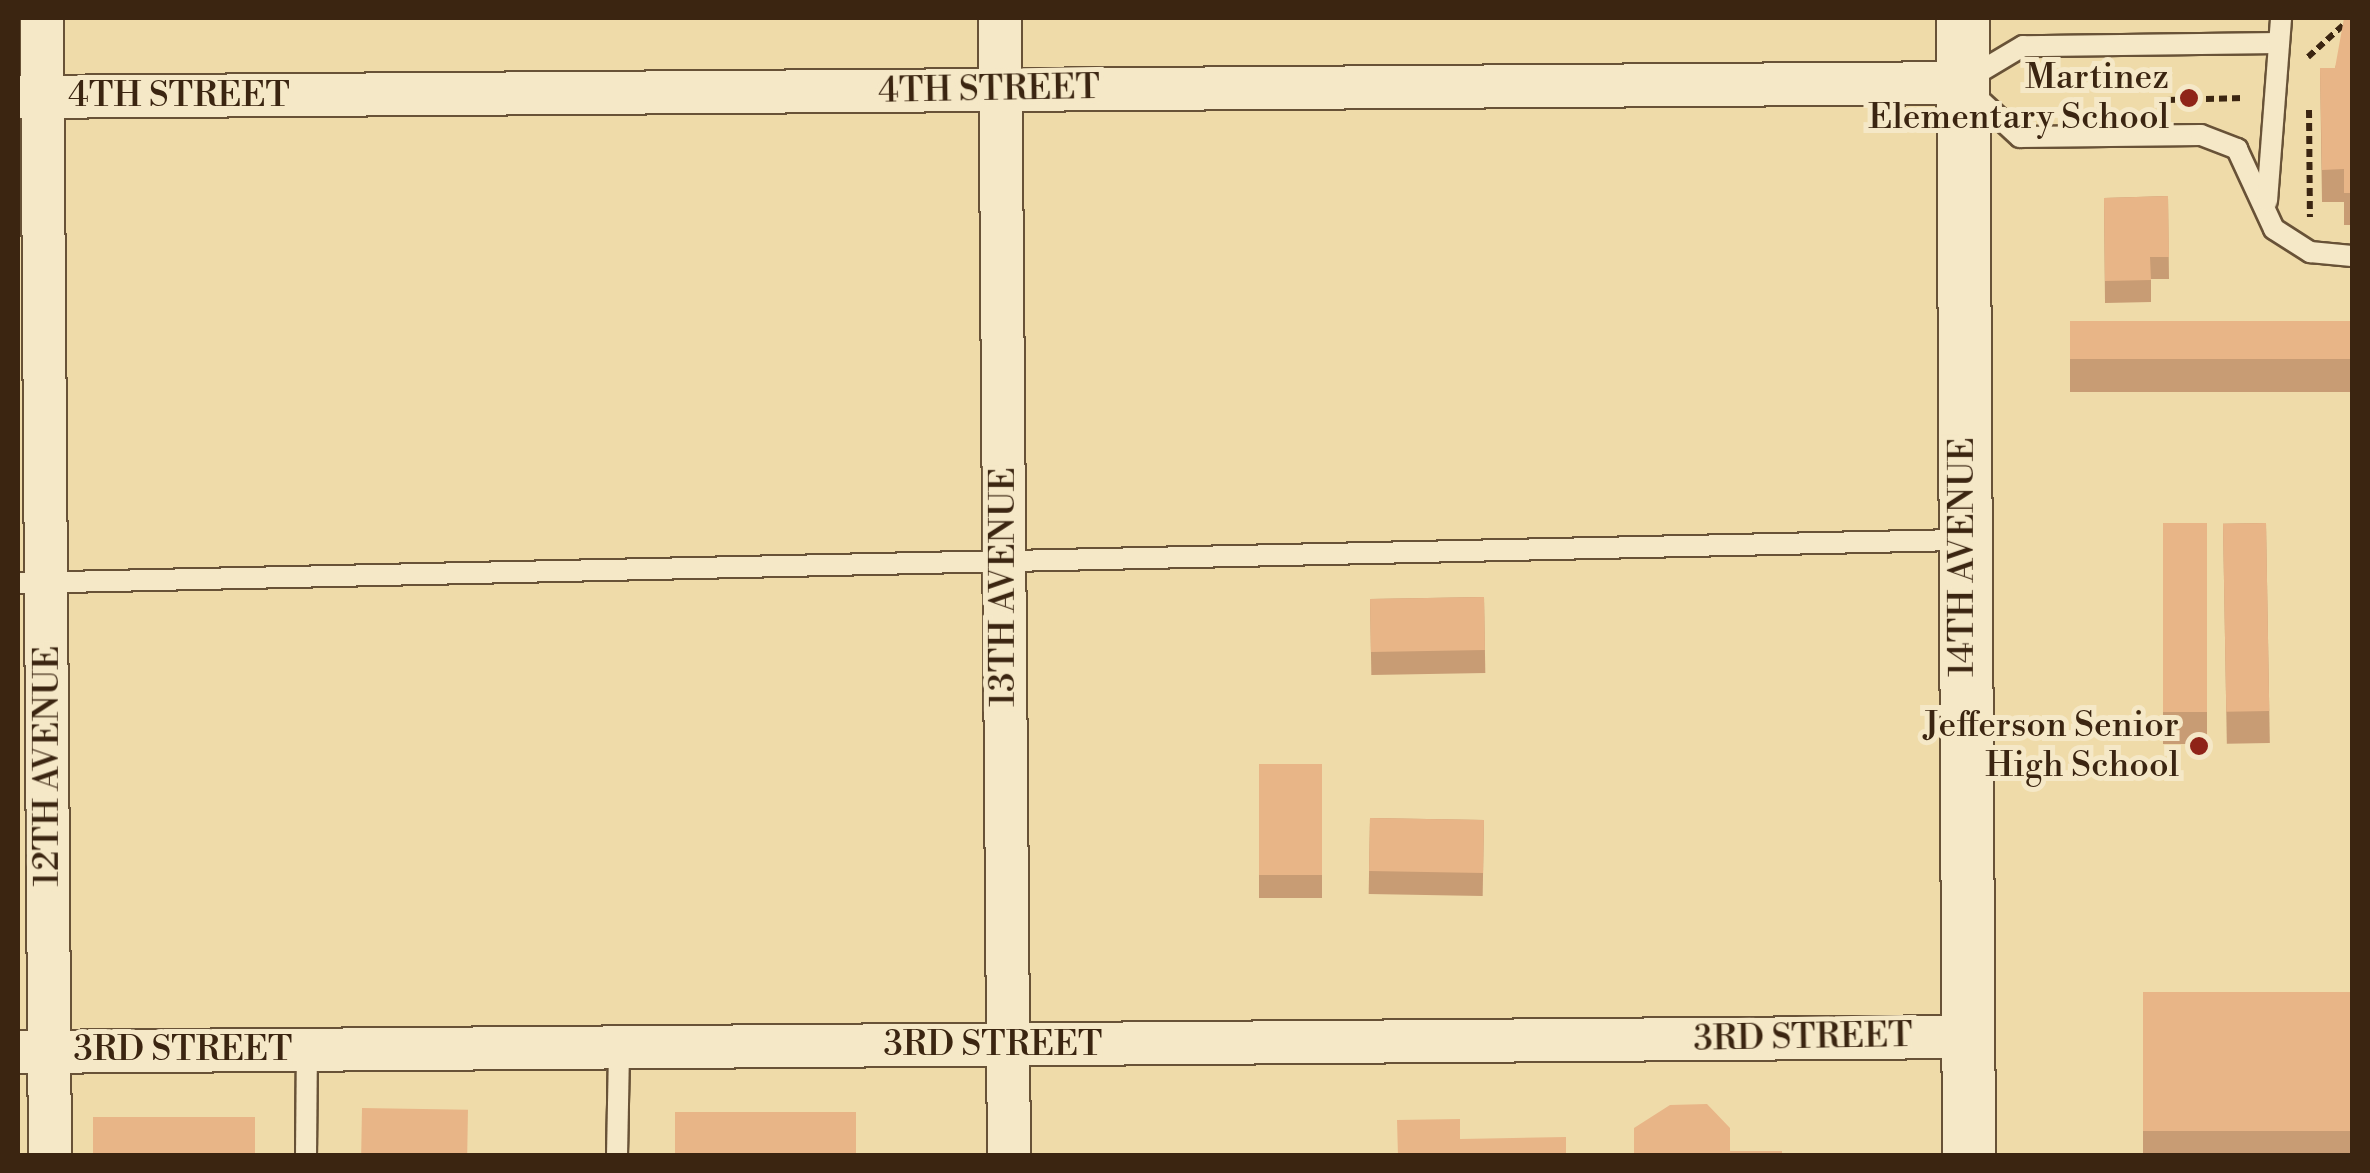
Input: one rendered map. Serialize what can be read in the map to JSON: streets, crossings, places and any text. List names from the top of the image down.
{
  "streets": {
    "street": [
      "4TH STREET",
      "14TH AVENUE",
      "13TH AVENUE",
      "12TH AVENUE",
      "3RD STREET"
    ]
  },
  "crossings": [
    ["4TH STREET", "14TH AVENUE"],
    ["4TH STREET", "13TH AVENUE"],
    ["4TH STREET", "12TH AVENUE"],
    ["14TH AVENUE", "3RD STREET"],
    ["13TH AVENUE", "3RD STREET"],
    ["12TH AVENUE", "3RD STREET"]
  ],
  "places": ["Martinez Elementary School", "Jefferson Senior High School"]
}
